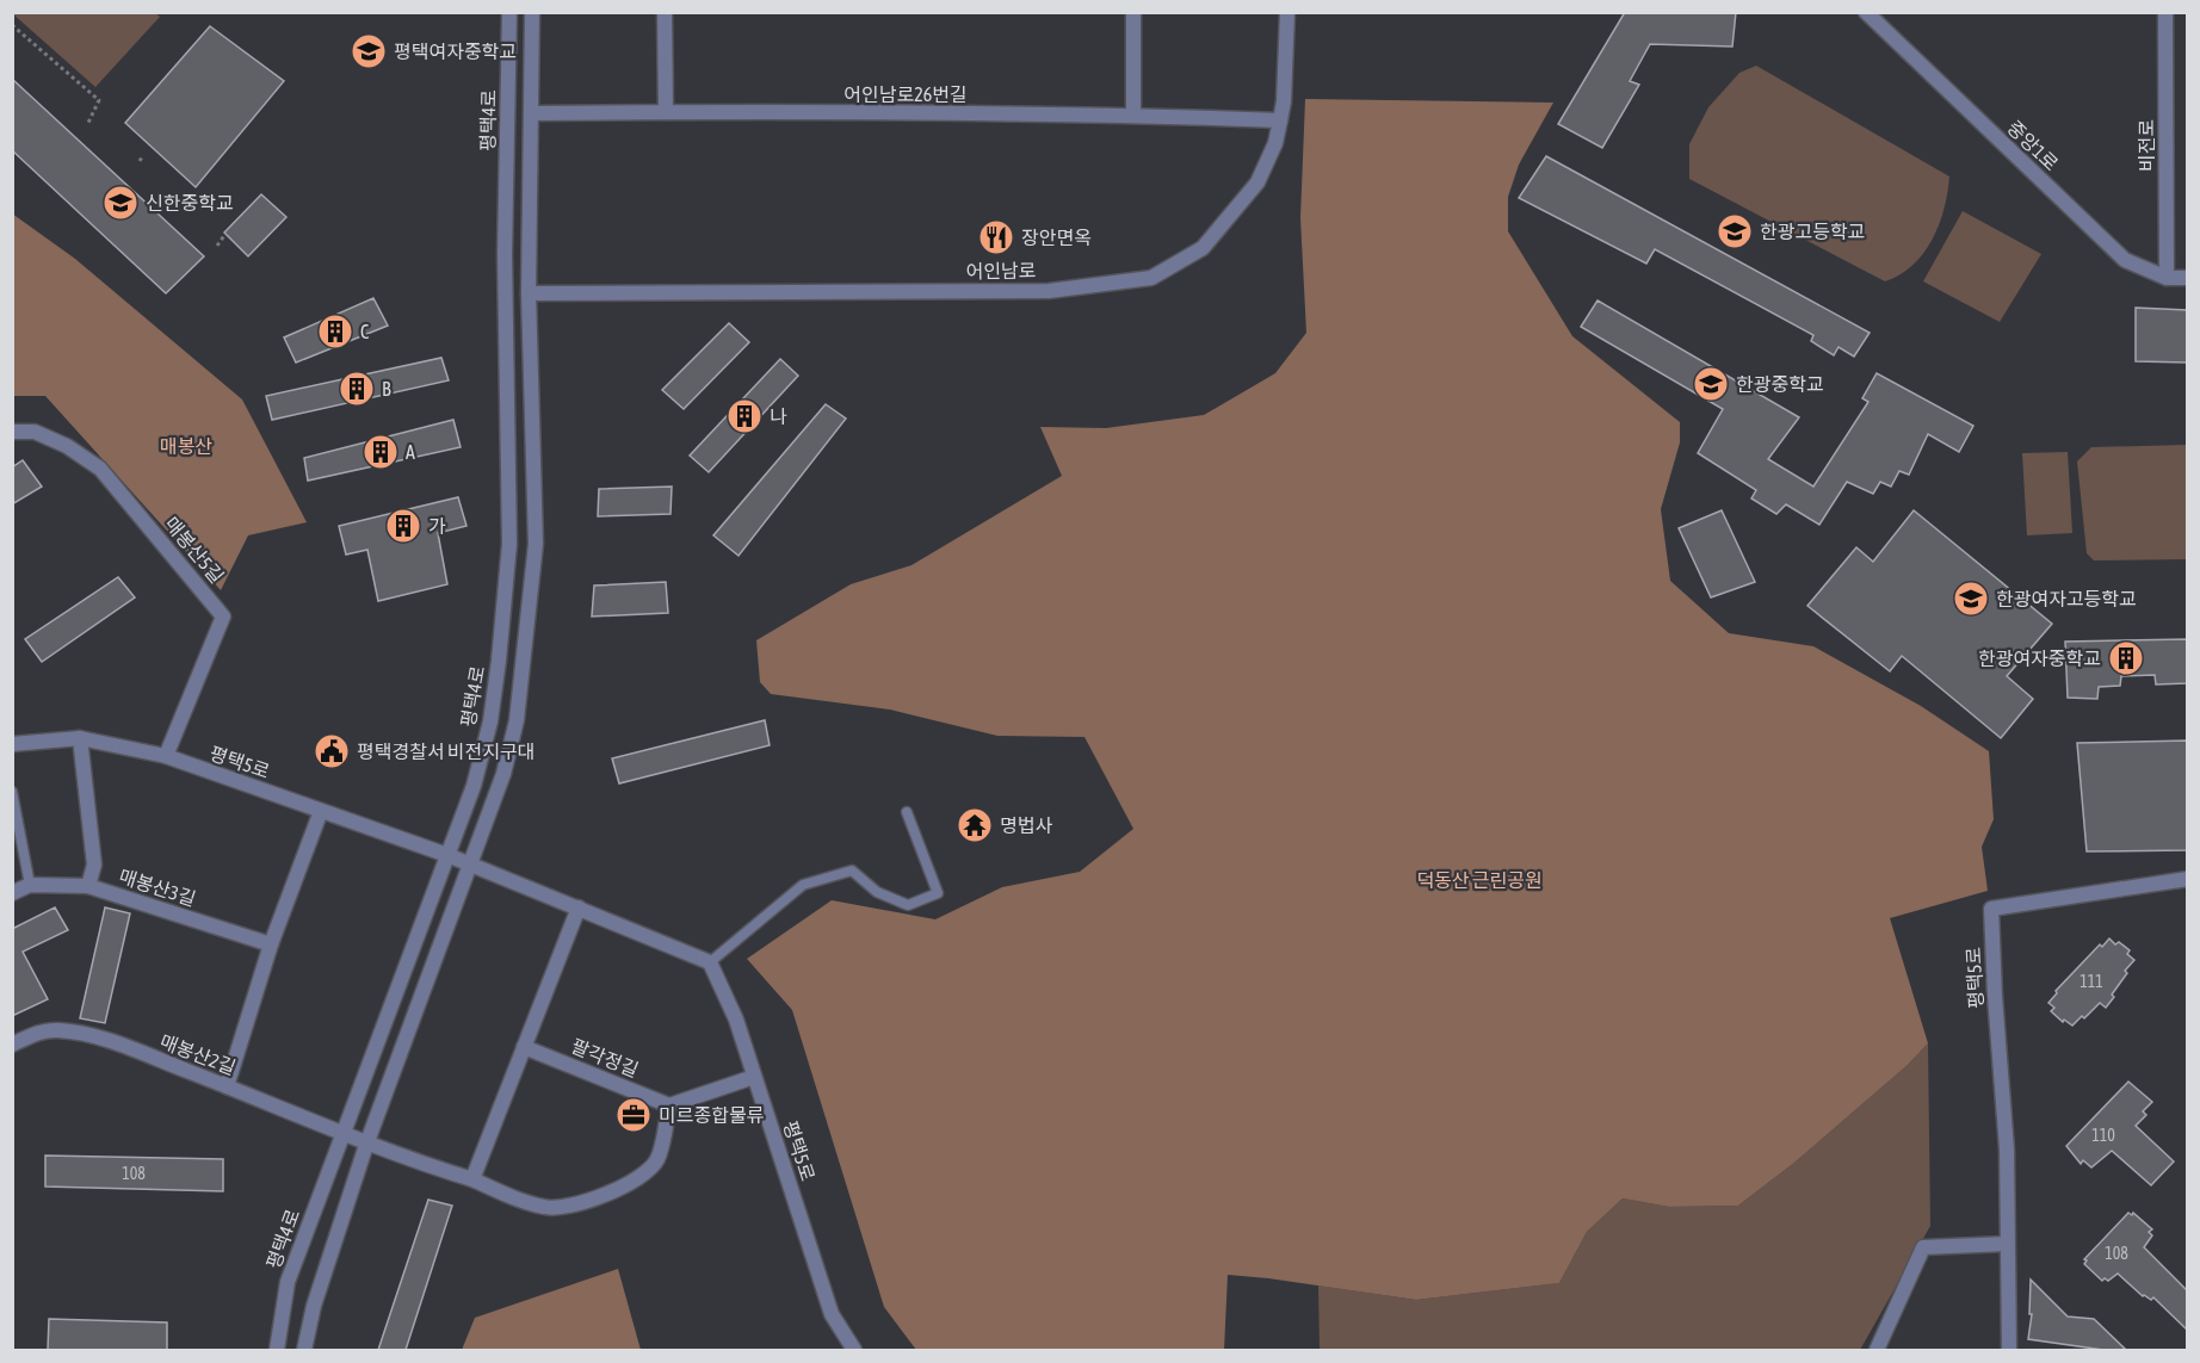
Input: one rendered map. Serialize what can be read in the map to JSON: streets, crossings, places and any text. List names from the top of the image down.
{
  "streets": {
    "street": [
      "어인남로26번길",
      "평택4로",
      "중앙1로",
      "비전로",
      "어인남로",
      "매봉산5길",
      "평택5로",
      "매봉산3길",
      "매봉산2길",
      "팔각정길"
    ]
  },
  "crossings": [
    ["어인남로26번길", "어인남로"],
    ["평택4로", "평택5로"],
    ["평택4로", "매봉산2길"],
    ["중앙1로", "비전로"],
    ["매봉산5길", "평택5로"]
  ],
  "parks": ["매봉산", "덕동산 근린공원"],
  "places": {
    "school or university": [
      "평택여자중학교",
      "신한중학교",
      "한광고등학교",
      "한광중학교",
      "한광여자고등학교"
    ],
    "restaurant": ["장안면옥"],
    "building": [
      "C",
      "B",
      "나",
      "A",
      "가",
      "한광여자중학교"
    ],
    "public building": ["평택경찰서 비전지구대"],
    "temple": ["명법사"],
    "office": ["미르종합물류"]
  },
  "house_numbers": [
    "111",
    "110",
    "108",
    "108"
  ]
}
